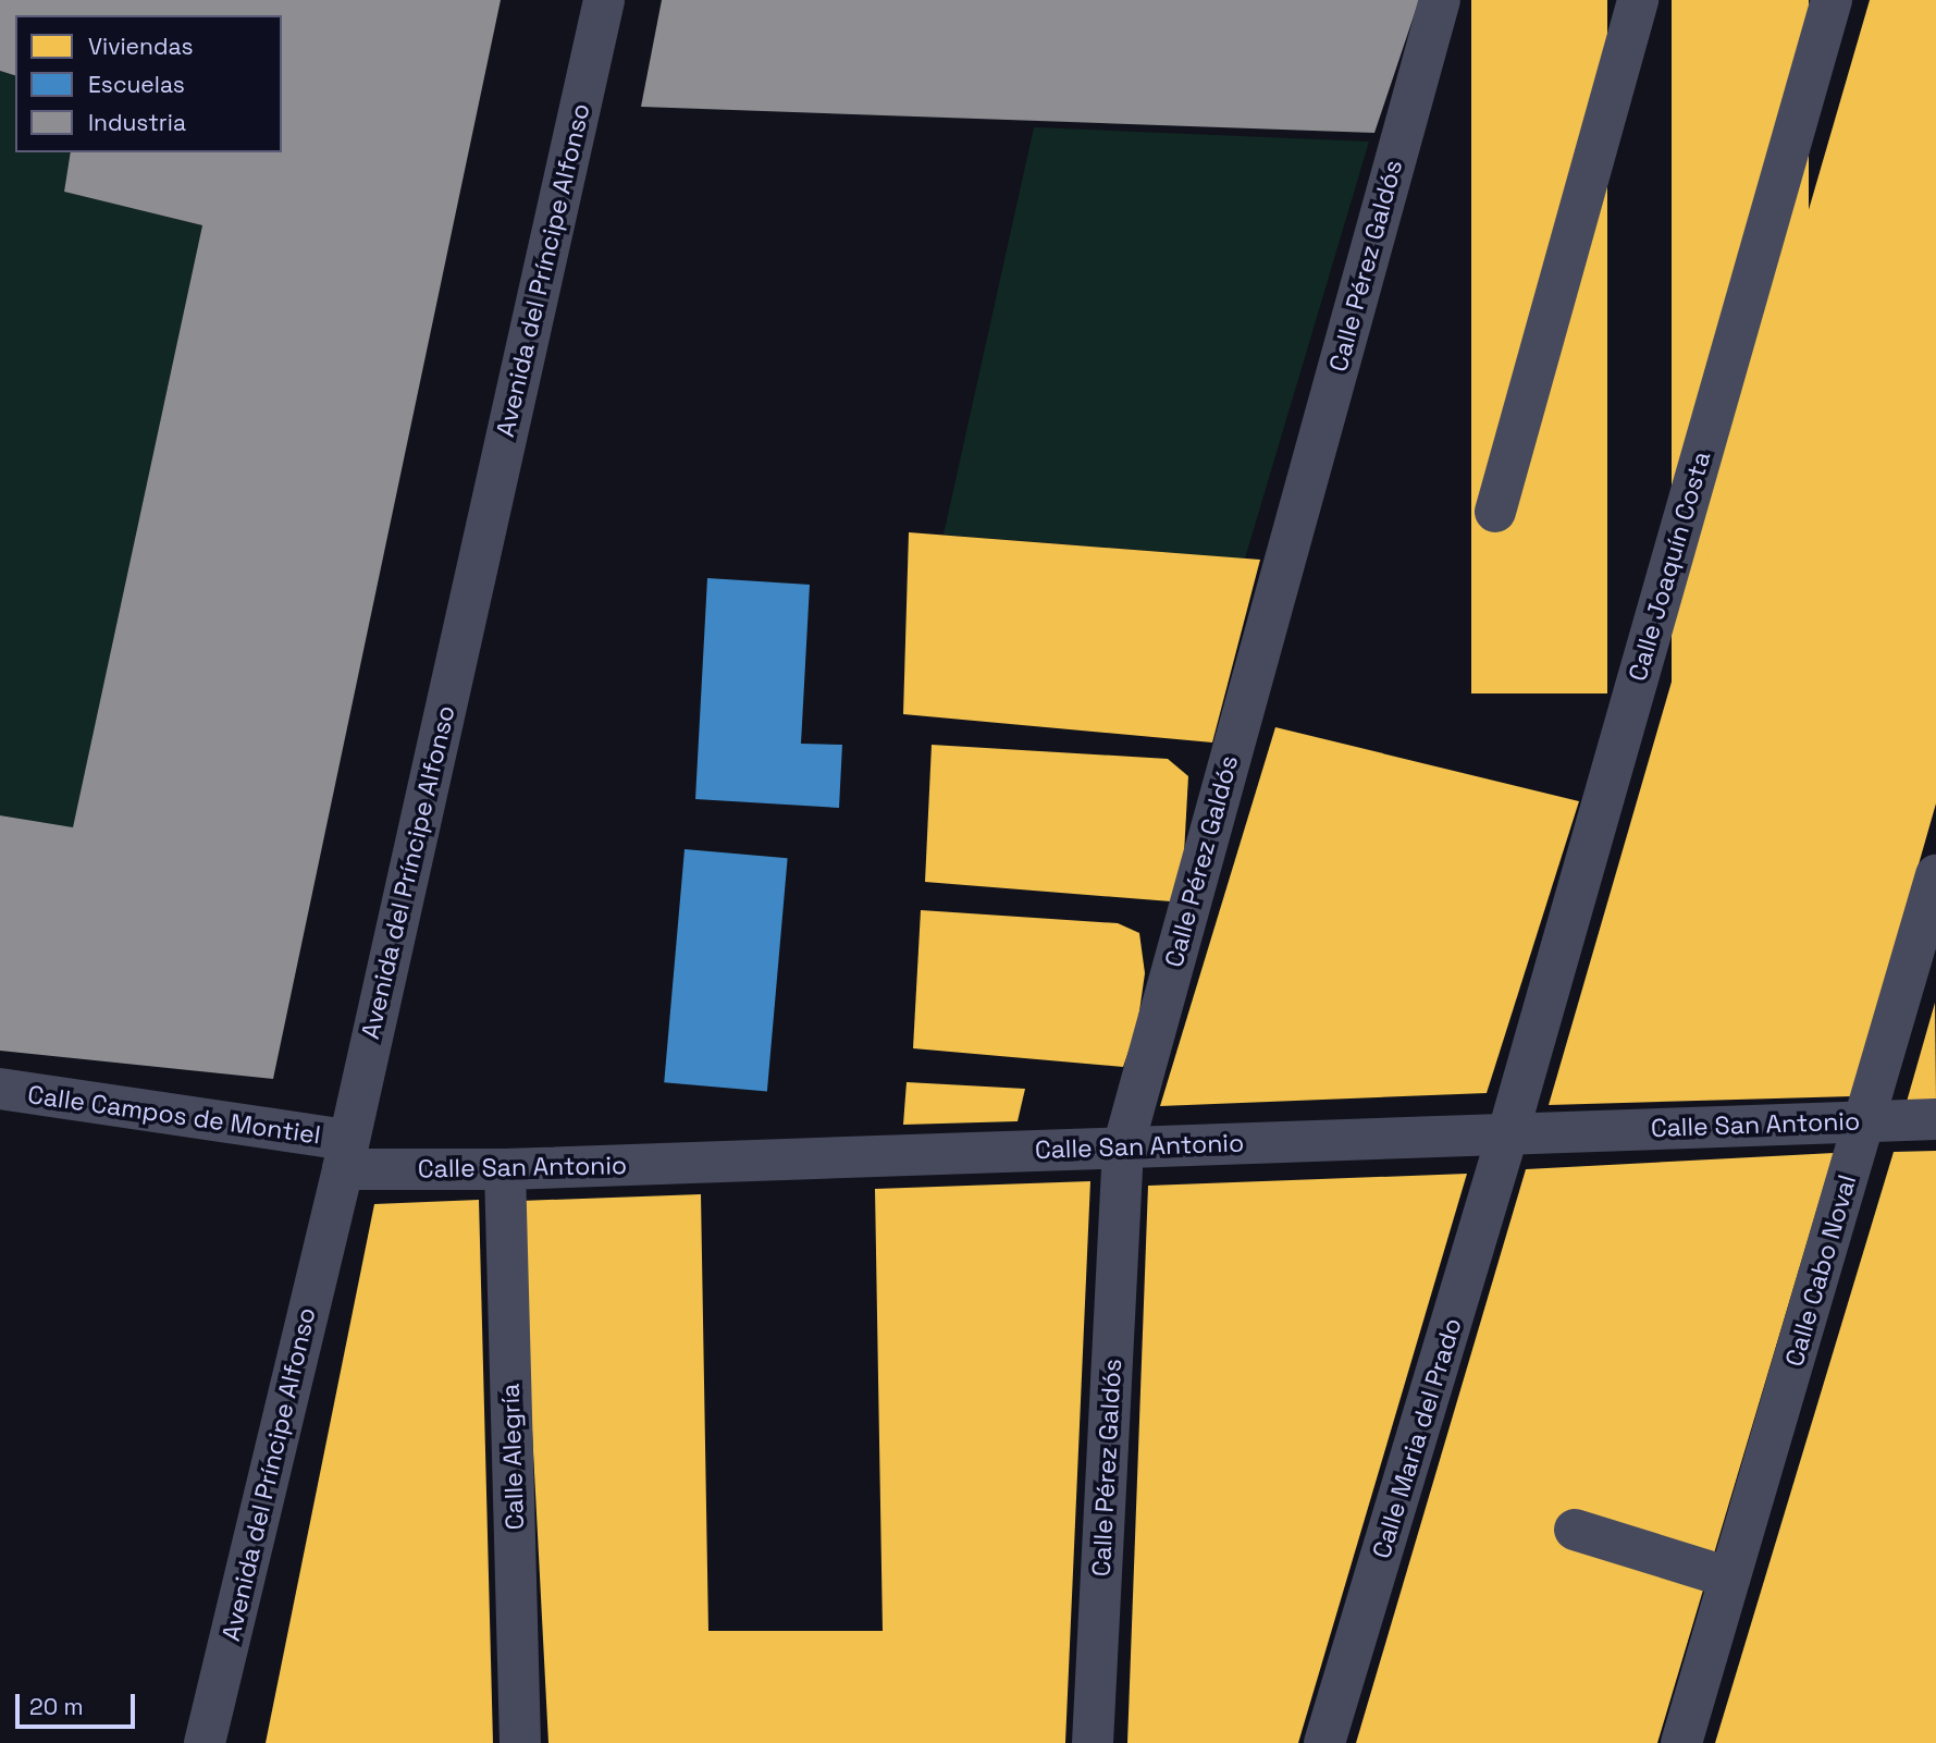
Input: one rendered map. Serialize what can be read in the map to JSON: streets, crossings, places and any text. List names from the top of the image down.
{
  "streets": {
    "street": [
      "Calle Pérez Galdós",
      "Avenida del Príncipe Alfonso",
      "Calle Joaquín Costa",
      "Calle Campos de Montiel",
      "Calle San Antonio",
      "Calle Cabo Noval",
      "Calle Maria del Prado",
      "Calle Alegría"
    ]
  },
  "crossings": [
    ["Calle Pérez Galdós", "Calle San Antonio"],
    ["Avenida del Príncipe Alfonso", "Calle Campos de Montiel"],
    ["Avenida del Príncipe Alfonso", "Calle San Antonio"],
    ["Calle Joaquín Costa", "Calle San Antonio"],
    ["Calle Joaquín Costa", "Calle Maria del Prado"],
    ["Calle Campos de Montiel", "Calle San Antonio"],
    ["Calle San Antonio", "Calle Cabo Noval"],
    ["Calle San Antonio", "Calle Maria del Prado"],
    ["Calle San Antonio", "Calle Alegría"]
  ],
  "legend": ["Viviendas", "Escuelas", "Industria"],
  "scale_bar": "20 m"
}
